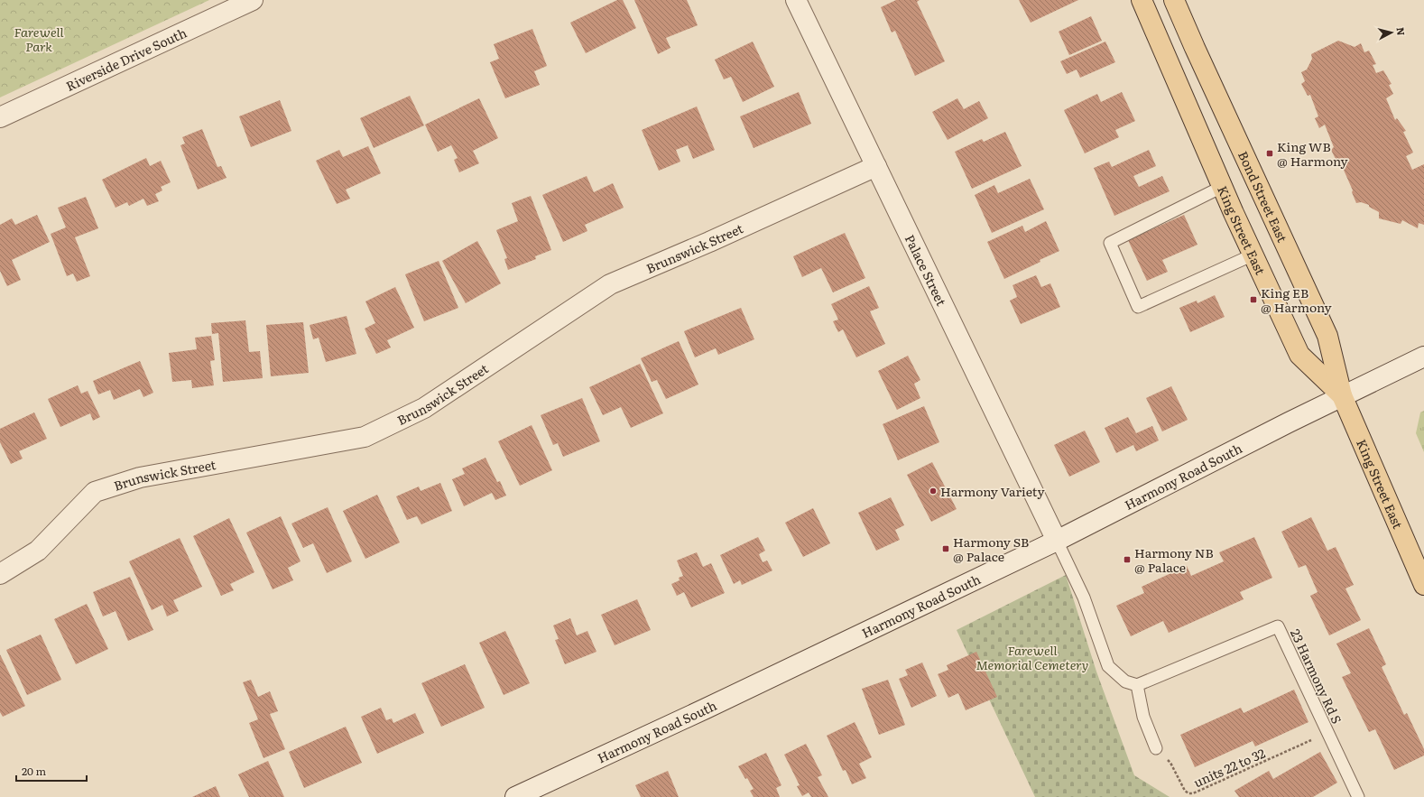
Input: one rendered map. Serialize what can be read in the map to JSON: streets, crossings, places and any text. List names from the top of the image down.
{
  "streets": {
    "main road": ["Bond Street East", "King Street East"],
    "street": [
      "Riverside Drive South",
      "Brunswick Street",
      "Palace Street",
      "Harmony Road South"
    ],
    "lane": ["23 Harmony Rd S"],
    "path": ["units 22 to 32"]
  },
  "crossings": [
    ["Bond Street East", "King Street East"],
    ["Bond Street East", "Harmony Road South"],
    ["King Street East", "Harmony Road South"],
    ["Brunswick Street", "Palace Street"],
    ["Palace Street", "Harmony Road South"],
    ["23 Harmony Rd S", "units 22 to 32"]
  ],
  "parks": ["Farewell Park", "Farewell Memorial Cemetery"],
  "places": {
    "transit": [
      "King WB @ Harmony",
      "King EB @ Harmony",
      "Harmony SB @ Palace",
      "Harmony NB @ Palace"
    ],
    "other": ["Harmony Variety"]
  },
  "scale_bar": "20 m",
  "north": "right"
}
